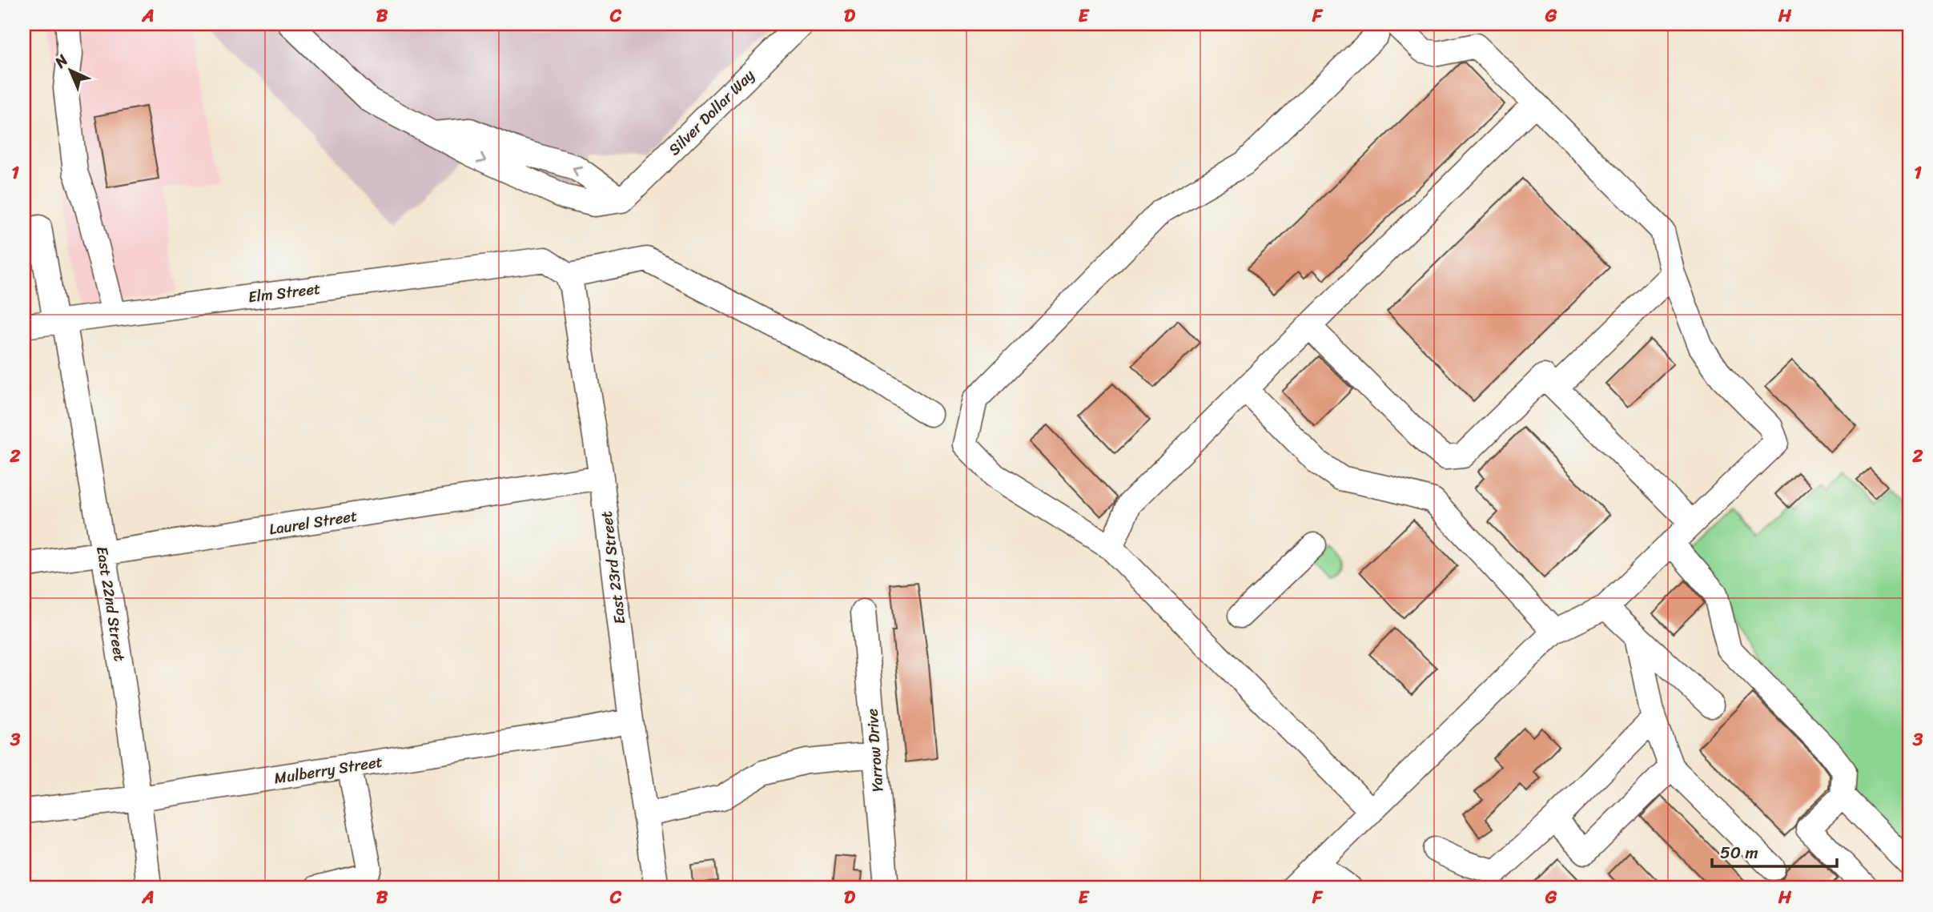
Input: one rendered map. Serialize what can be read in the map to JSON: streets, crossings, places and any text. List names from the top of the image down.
{
  "streets": {
    "street": [
      "Silver Dollar Way",
      "Elm Street",
      "Laurel Street",
      "East 23rd Street",
      "East 22nd Street",
      "Yarrow Drive",
      "Mulberry Street"
    ]
  },
  "crossings": [
    ["Elm Street", "East 23rd Street"],
    ["Elm Street", "East 22nd Street"],
    ["Laurel Street", "East 23rd Street"],
    ["Laurel Street", "East 22nd Street"],
    ["East 23rd Street", "Mulberry Street"],
    ["East 22nd Street", "Mulberry Street"]
  ],
  "scale_bar": "50 m",
  "north": "top left",
  "grid": {
    "columns": [
      "A",
      "B",
      "C",
      "D",
      "E",
      "F",
      "G",
      "H"
    ],
    "rows": ["1", "2", "3"]
  }
}
